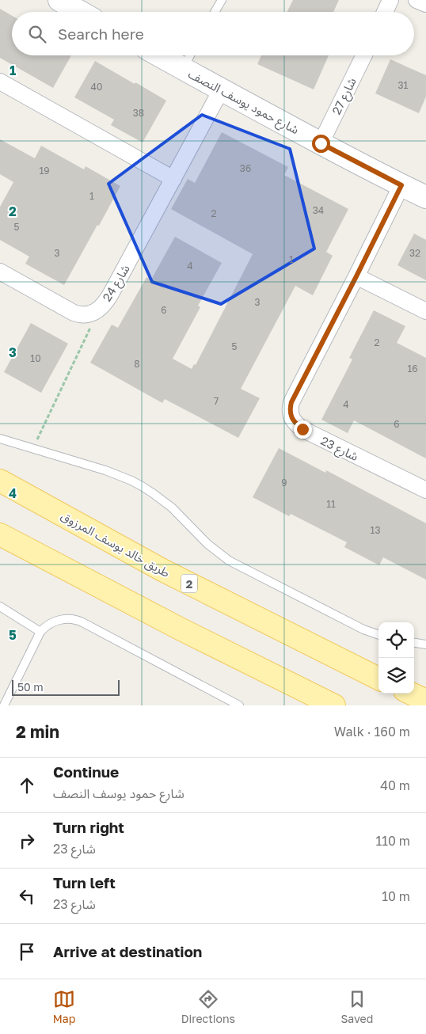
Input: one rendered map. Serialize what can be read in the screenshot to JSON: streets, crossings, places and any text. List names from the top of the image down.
{
  "streets": {
    "main road": ["طريق خالد يوسف المرزوق", "2"],
    "street": [
      "شارع 27",
      "شارع حمود يوسف النصف",
      "شارع 24",
      "شارع 23"
    ]
  },
  "crossings": [
    ["شارع 27", "شارع حمود يوسف النصف"],
    ["شارع حمود يوسف النصف", "شارع 24"],
    ["شارع حمود يوسف النصف", "شارع 23"]
  ],
  "house_numbers": [
    "31",
    "40",
    "38",
    "36",
    "19",
    "1",
    "34",
    "2",
    "5",
    "3",
    "32",
    "1",
    "4",
    "3",
    "6",
    "2",
    "5",
    "10",
    "8",
    "16",
    "7",
    "4",
    "6",
    "9",
    "11",
    "13"
  ],
  "scale_bar": "50 m",
  "page": {
    "search": "Search here",
    "scale": "50 m",
    "heading": ["2 min", "Walk · 160 m"],
    "list": [
      ["Continue", "شارع حمود يوسف النصف", "40 m"],
      ["Turn right", "شارع 23", "110 m"],
      ["Turn left", "شارع 23", "10 m"],
      "Arrive at destination"
    ],
    "nav": ["Map", "Directions", "Saved"]
  },
  "grid": {
    "rows": [
      "1",
      "2",
      "3",
      "4",
      "5"
    ]
  }
}
